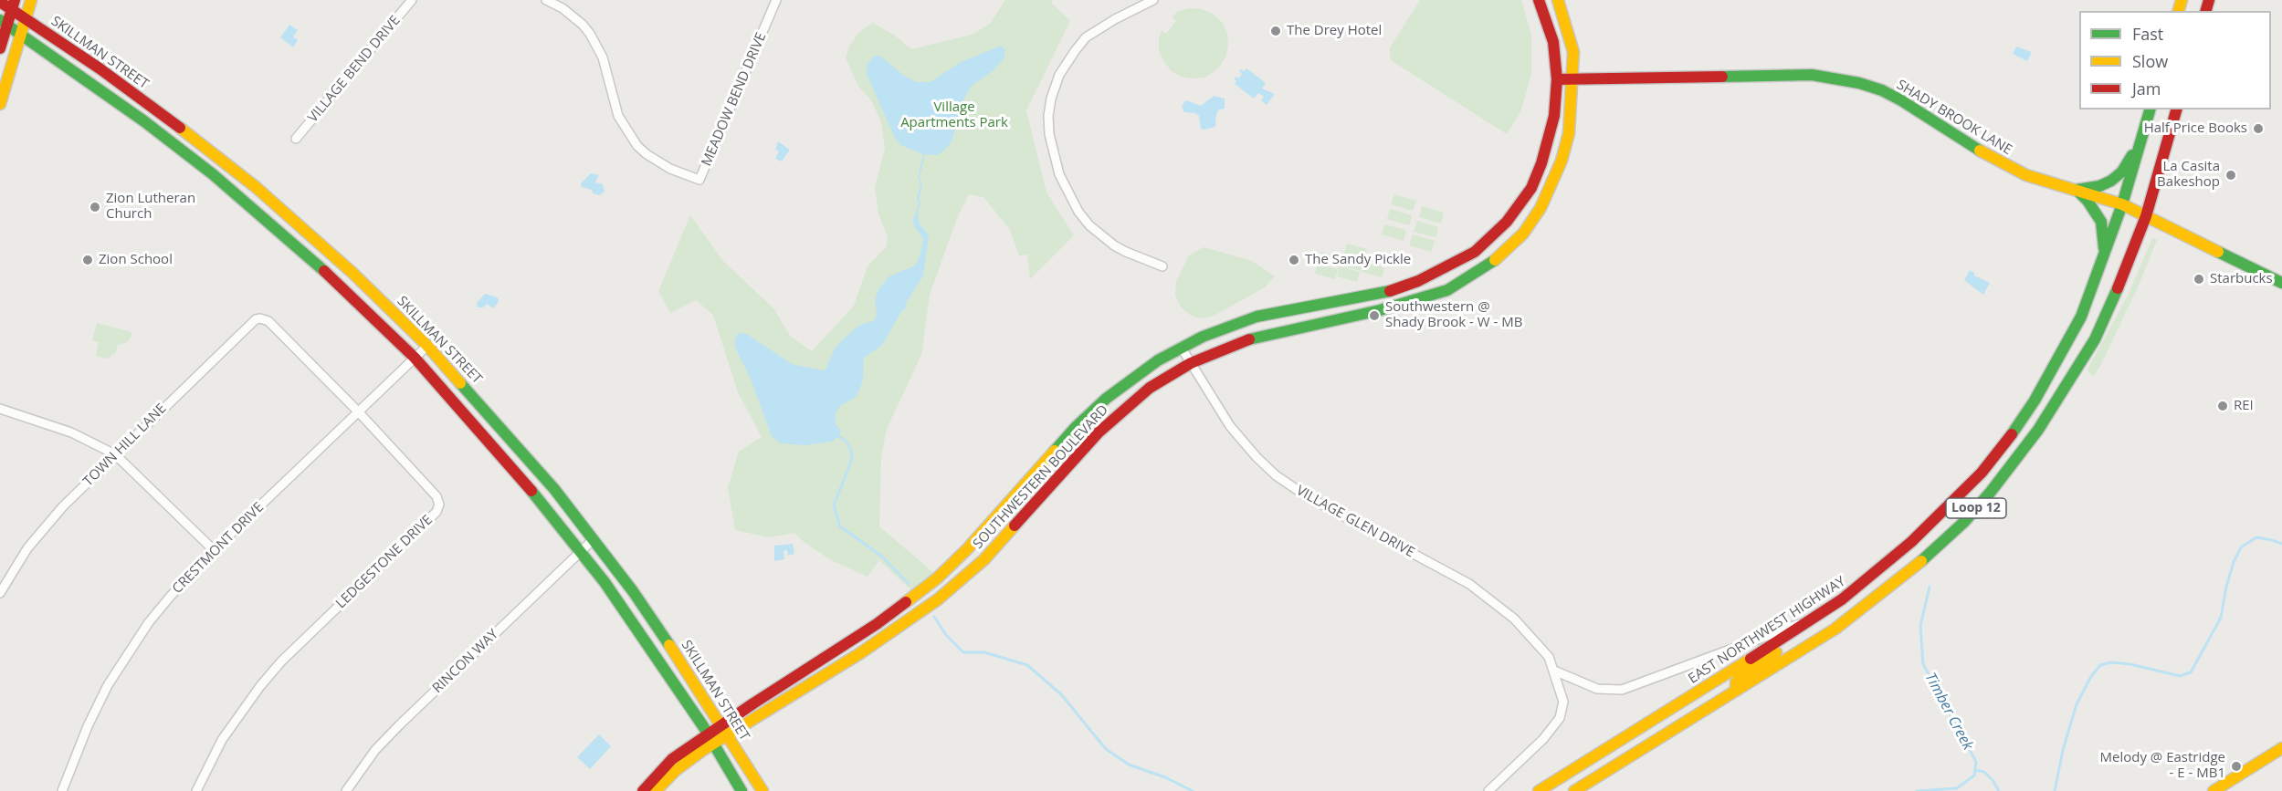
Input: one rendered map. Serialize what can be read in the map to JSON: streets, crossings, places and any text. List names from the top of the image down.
{
  "streets": {
    "main road": [
      "SKILLMAN STREET",
      "SHADY BROOK LANE",
      "SOUTHWESTERN BOULEVARD",
      "Loop 12",
      "EAST NORTHWEST HIGHWAY"
    ],
    "street": [
      "VILLAGE BEND DRIVE",
      "MEADOW BEND DRIVE",
      "TOWN HILL LANE",
      "VILLAGE GLEN DRIVE",
      "CRESTMONT DRIVE",
      "LEDGESTONE DRIVE",
      "RINCON WAY"
    ]
  },
  "crossings": [
    ["SKILLMAN STREET", "SOUTHWESTERN BOULEVARD"],
    ["SKILLMAN STREET", "CRESTMONT DRIVE"],
    ["SKILLMAN STREET", "RINCON WAY"],
    ["SHADY BROOK LANE", "SOUTHWESTERN BOULEVARD"],
    ["SHADY BROOK LANE", "Loop 12"],
    ["SHADY BROOK LANE", "EAST NORTHWEST HIGHWAY"],
    ["TOWN HILL LANE", "LEDGESTONE DRIVE"],
    ["SOUTHWESTERN BOULEVARD", "VILLAGE GLEN DRIVE"],
    ["CRESTMONT DRIVE", "LEDGESTONE DRIVE"]
  ],
  "water": ["Timber Creek"],
  "parks": ["Village Apartments Park"],
  "places": [
    "The Drey Hotel",
    "Half Price Books",
    "La Casita Bakeshop",
    "Zion Lutheran Church",
    "Zion School",
    "The Sandy Pickle",
    "Starbucks",
    "Southwestern @ Shady Brook - W - MB",
    "REI",
    "Melody @ Eastridge - E - MB1"
  ],
  "legend": ["Fast", "Slow", "Jam"]
}
